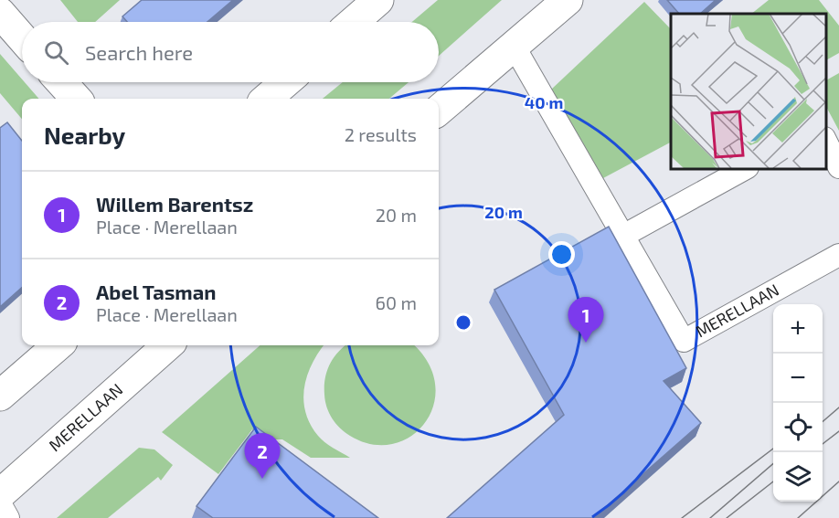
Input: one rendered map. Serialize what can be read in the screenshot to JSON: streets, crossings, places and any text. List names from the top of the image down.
{
  "streets": {
    "street": ["MERELLAAN"]
  },
  "page": {
    "search": "Search here",
    "heading": ["Nearby", "2 results"],
    "list": [
      {
        "mark": "1",
        "name": "Willem Barentsz",
        "note": "Place · Merellaan",
        "value": "20 m"
      },
      {
        "mark": "2",
        "name": "Abel Tasman",
        "note": "Place · Merellaan",
        "value": "60 m"
      }
    ],
    "pins": ["1", "2"],
    "map_buttons": ["+", "−"]
  },
  "rings": ["40 m", "20 m"]
}
